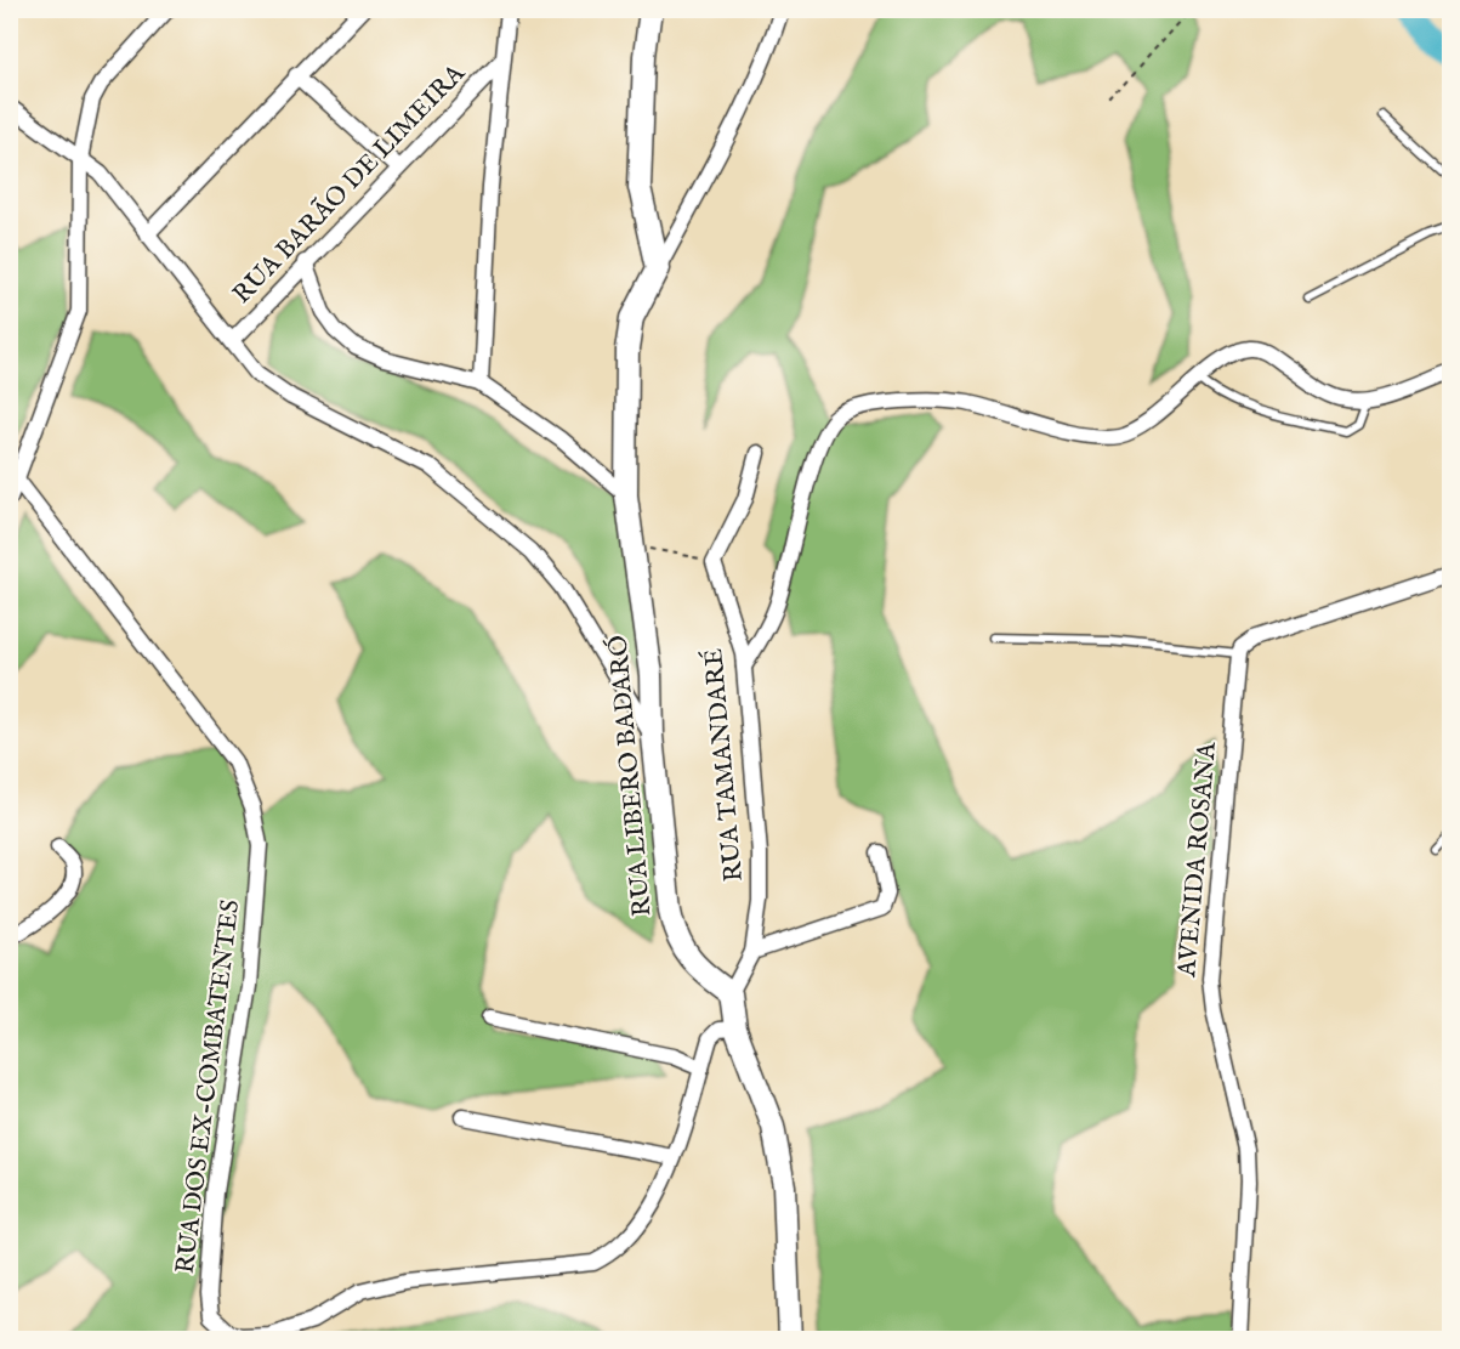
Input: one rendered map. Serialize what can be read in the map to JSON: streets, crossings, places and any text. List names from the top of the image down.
{
  "streets": {
    "street": [
      "RUA BARÃO DE LIMEIRA",
      "RUA TAMANDARÉ",
      "RUA LIBERO BADARÓ",
      "AVENIDA ROSANA",
      "RUA DOS EX-COMBATENTES"
    ]
  },
  "crossings": [
    ["RUA TAMANDARÉ", "RUA LIBERO BADARÓ"]
  ]
}
